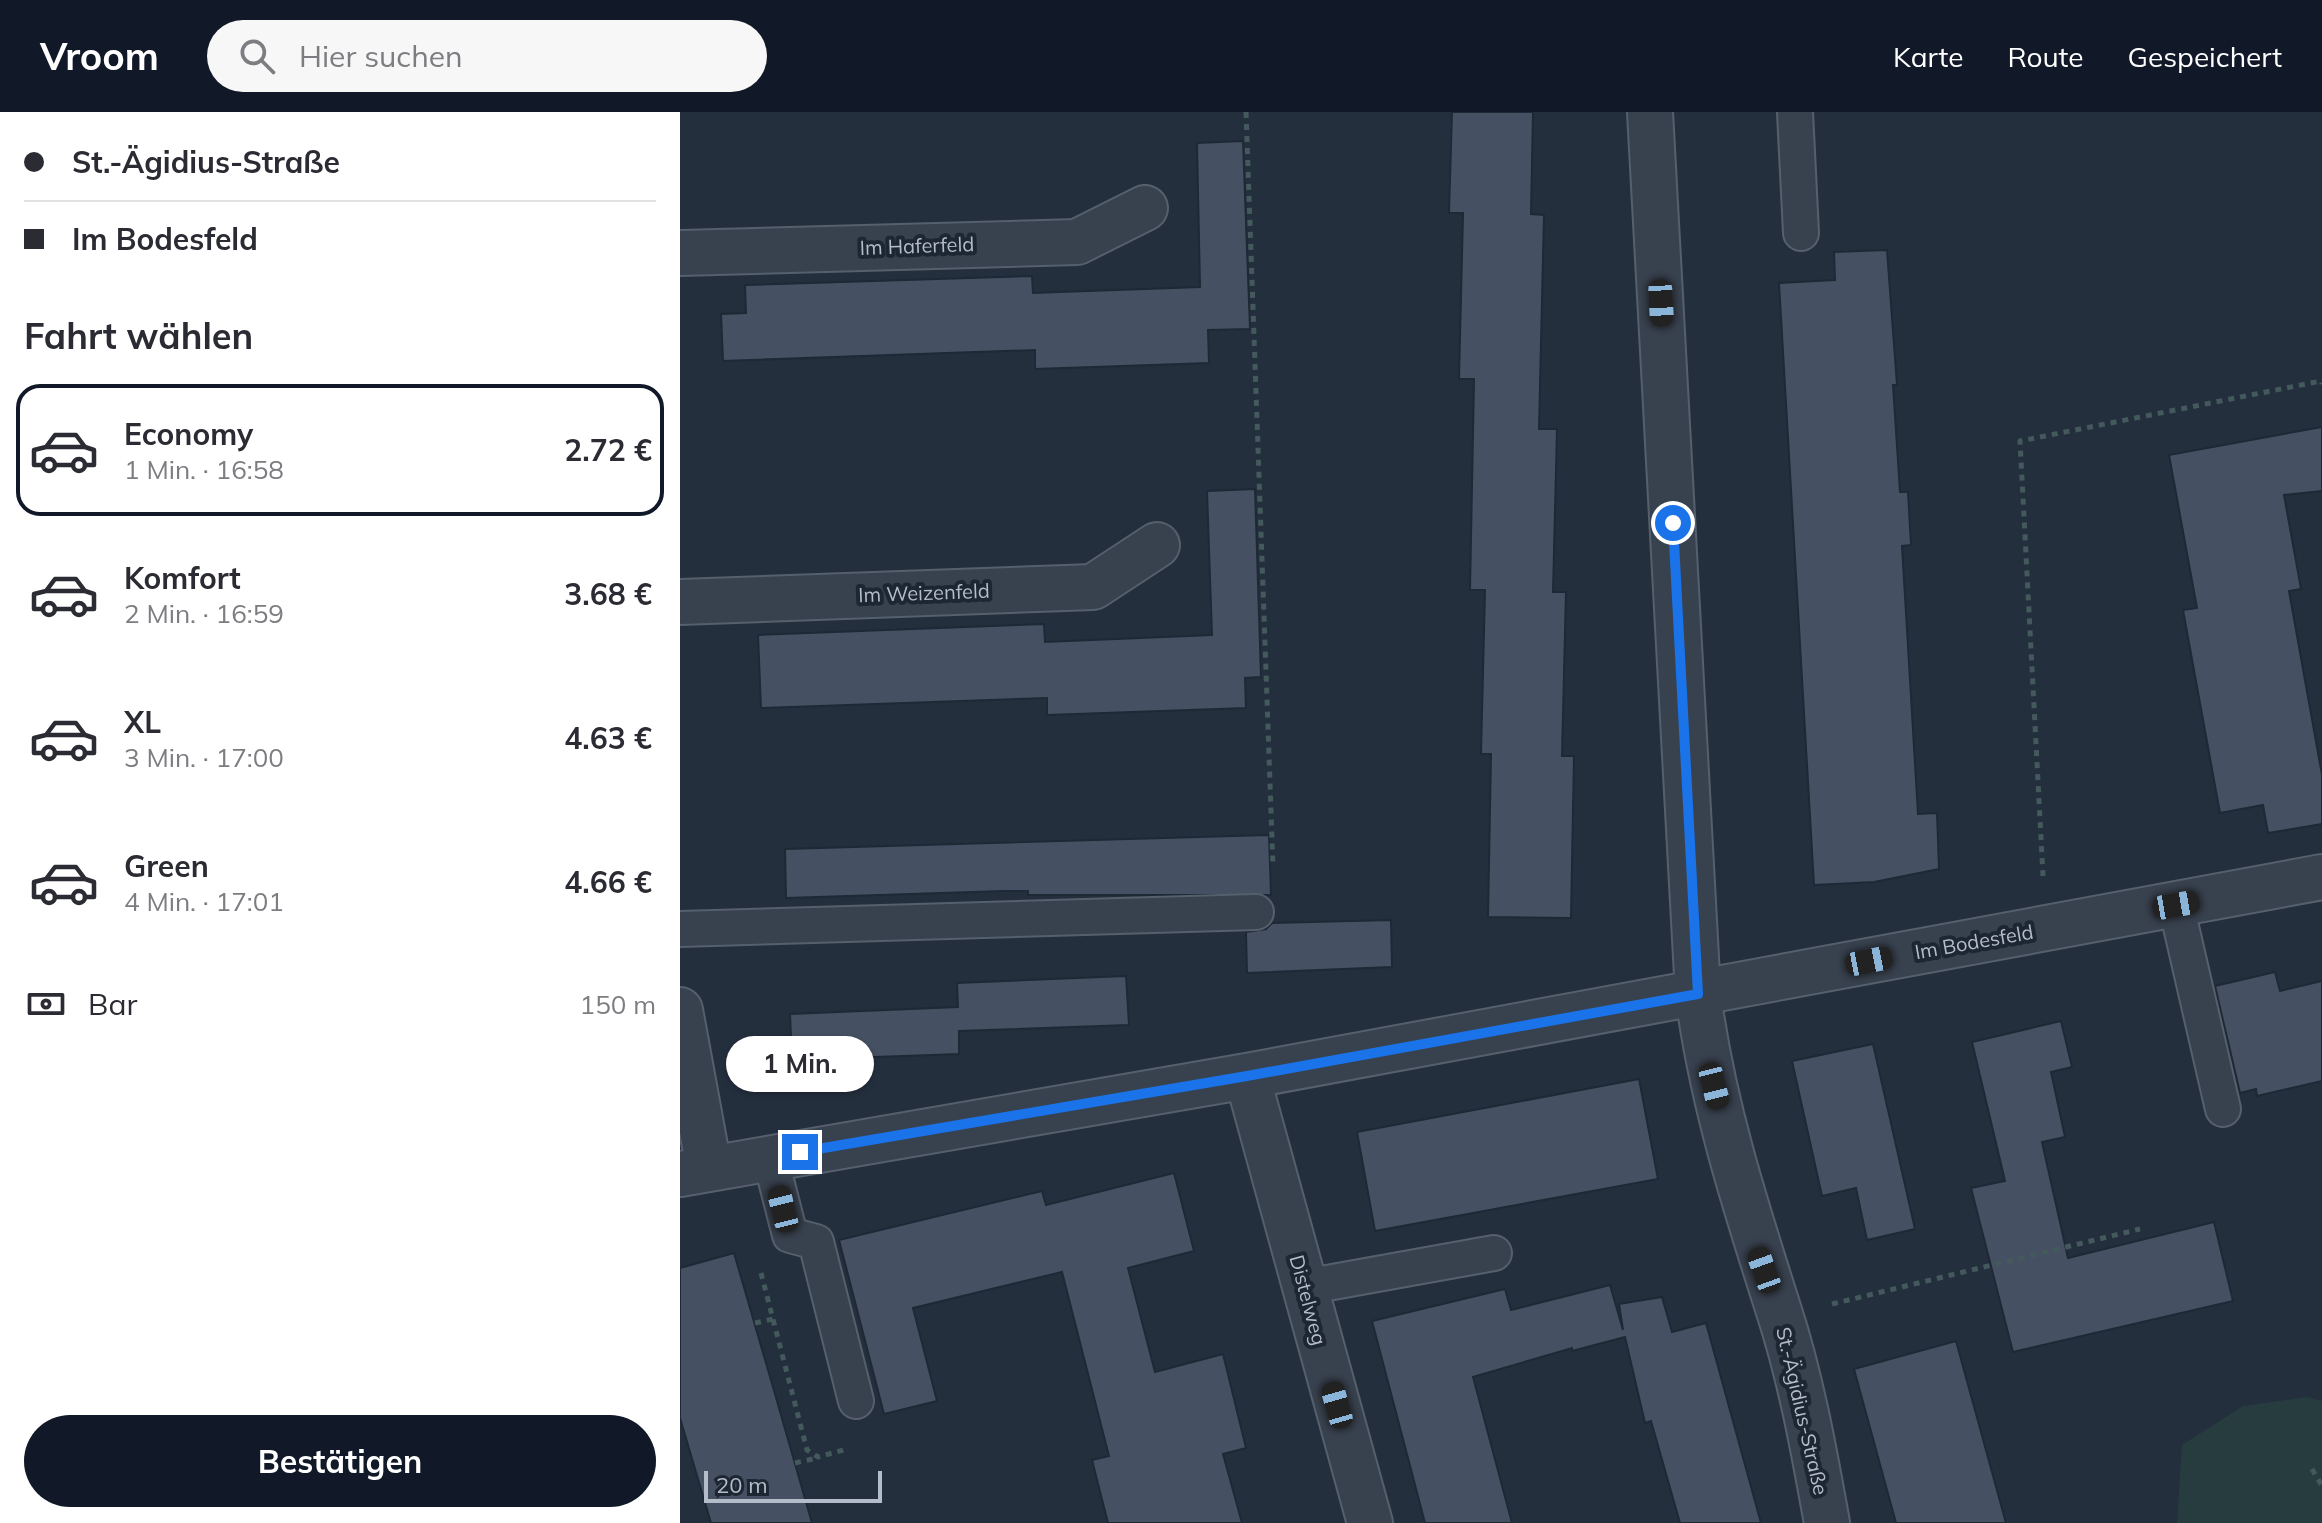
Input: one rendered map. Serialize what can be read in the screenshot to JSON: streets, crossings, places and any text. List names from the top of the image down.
{
  "streets": {
    "street": [
      "Im Haferfeld",
      "Im Weizenfeld",
      "Im Bodesfeld",
      "Distelweg",
      "St.-Ägidius-Straße"
    ]
  },
  "crossings": [
    ["Im Bodesfeld", "Distelweg"],
    ["Im Bodesfeld", "St.-Ägidius-Straße"]
  ],
  "scale_bar": "20 m",
  "page": {
    "header": "Vroom",
    "search": "Hier suchen",
    "nav": ["Karte", "Route", "Gespeichert"],
    "banner": ["St.-Ägidius-Straße", "Im Bodesfeld"],
    "heading": "Fahrt wählen",
    "list": [
      {
        "name": "Economy",
        "note": "1 Min. · 16:58",
        "value": "2.72 €"
      },
      {
        "name": "Komfort",
        "note": "2 Min. · 16:59",
        "value": "3.68 €"
      },
      {
        "name": "XL",
        "note": "3 Min. · 17:00",
        "value": "4.63 €"
      },
      {
        "name": "Green",
        "note": "4 Min. · 17:01",
        "value": "4.66 €"
      }
    ],
    "pay": ["Bar", "150 m"],
    "bubble": "1 Min.",
    "buttons": "Bestätigen",
    "scale": "20 m"
  }
}
